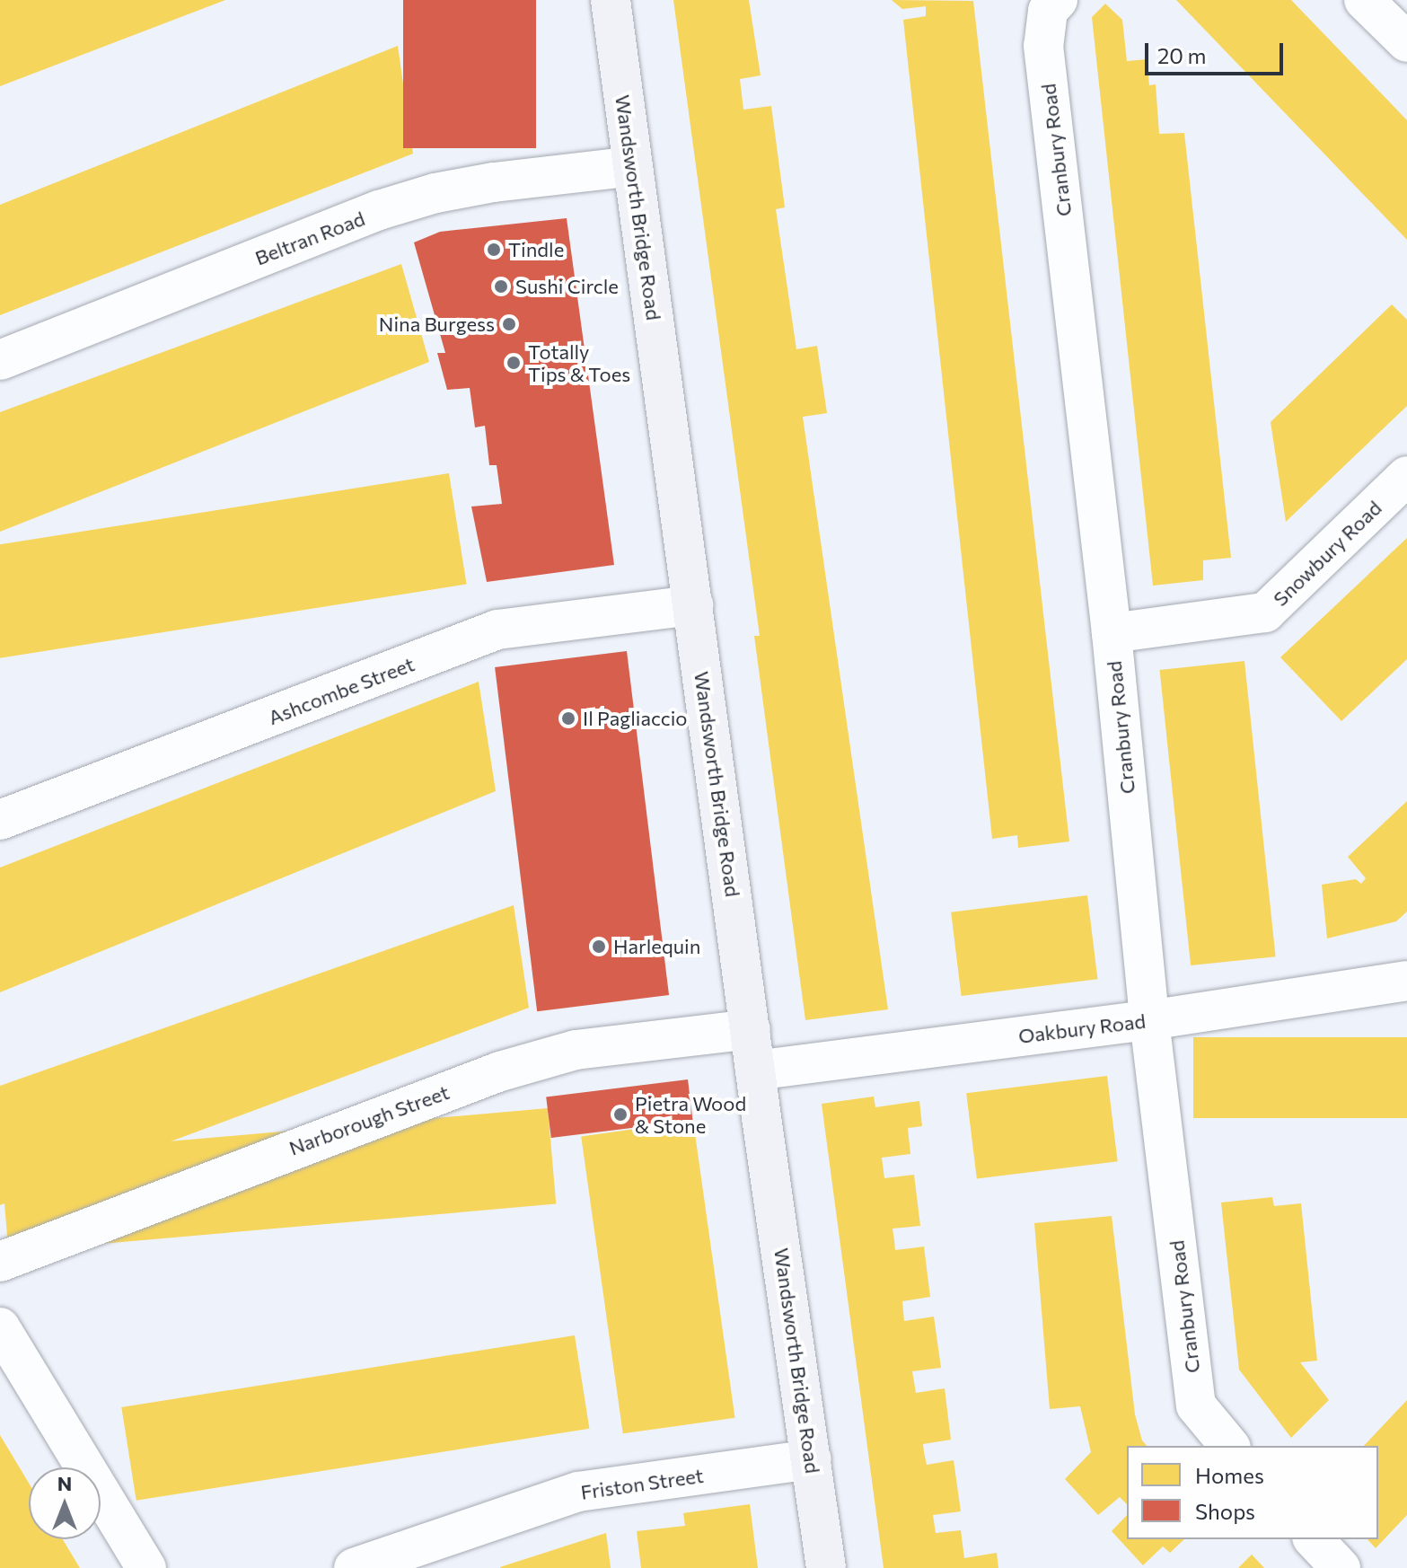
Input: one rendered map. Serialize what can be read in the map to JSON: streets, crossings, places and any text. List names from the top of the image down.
{
  "streets": {
    "main road": ["Wandsworth Bridge Road"],
    "street": [
      "Cranbury Road",
      "Beltran Road",
      "Snowbury Road",
      "Ashcombe Street",
      "Oakbury Road",
      "Narborough Street",
      "Friston Street"
    ]
  },
  "crossings": [
    ["Cranbury Road", "Snowbury Road"],
    ["Cranbury Road", "Oakbury Road"],
    ["Wandsworth Bridge Road", "Beltran Road"],
    ["Wandsworth Bridge Road", "Ashcombe Street"],
    ["Wandsworth Bridge Road", "Oakbury Road"],
    ["Wandsworth Bridge Road", "Narborough Street"],
    ["Wandsworth Bridge Road", "Friston Street"]
  ],
  "places": [
    "Tindle",
    "Sushi Circle",
    "Nina Burgess",
    "Totally Tips & Toes",
    "Il Pagliaccio",
    "Harlequin",
    "Pietra Wood & Stone"
  ],
  "legend": ["Homes", "Shops"],
  "scale_bar": "20 m",
  "north": "top"
}
